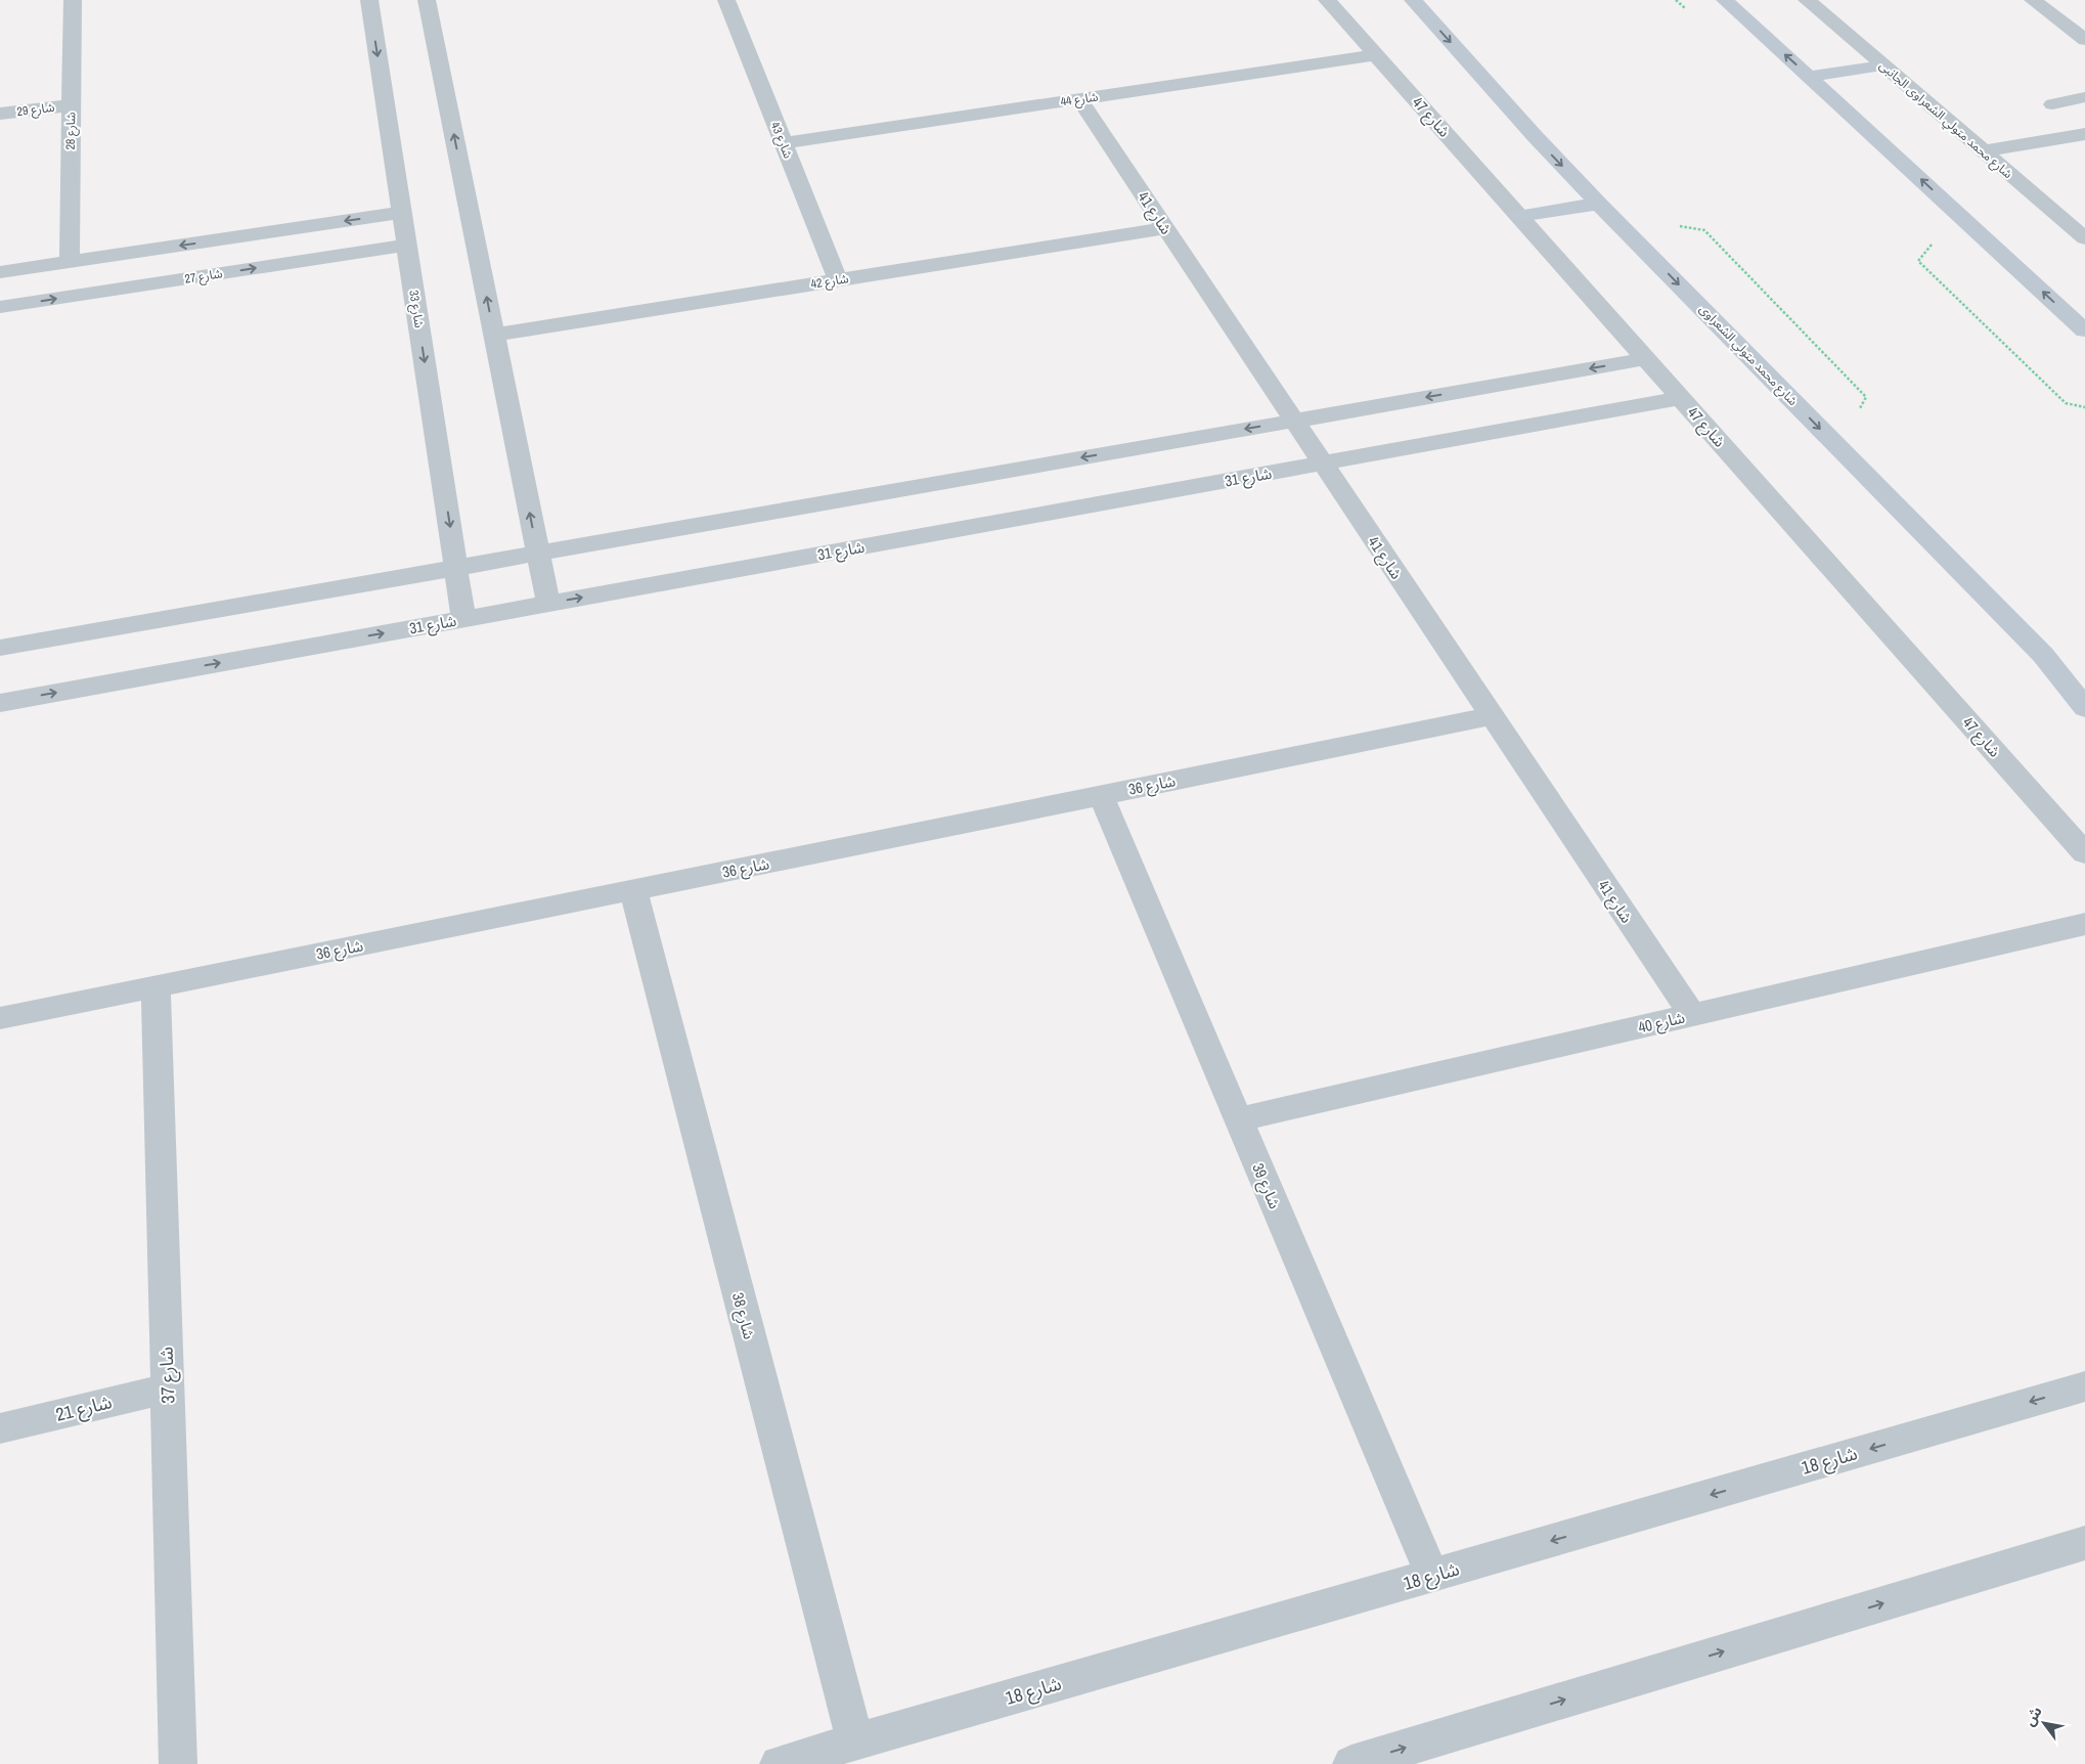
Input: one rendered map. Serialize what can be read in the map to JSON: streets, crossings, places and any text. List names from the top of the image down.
{
  "streets": {
    "street": [
      "شارع 44",
      "شارع 29",
      "شارع 47",
      "شارع محمد متولي الشعراوى الجانبى",
      "شارع 28",
      "شارع 43",
      "شارع 41",
      "شارع 27",
      "شارع 42",
      "شارع 33",
      "شارع محمد متولي الشعراوى",
      "شارع 31",
      "شارع 36",
      "شارع 40",
      "شارع 39",
      "شارع 38",
      "شارع 37",
      "شارع 21",
      "شارع 18"
    ]
  },
  "crossings": [
    ["شارع 44", "شارع 47"],
    ["شارع 44", "شارع 43"],
    ["شارع 44", "شارع 41"],
    ["شارع 29", "شارع 28"],
    ["شارع 47", "شارع 31"],
    ["شارع 43", "شارع 42"],
    ["شارع 41", "شارع 42"],
    ["شارع 41", "شارع 31"],
    ["شارع 41", "شارع 36"],
    ["شارع 41", "شارع 40"],
    ["شارع 27", "شارع 33"],
    ["شارع 33", "شارع 31"],
    ["شارع 36", "شارع 39"],
    ["شارع 36", "شارع 38"],
    ["شارع 36", "شارع 37"],
    ["شارع 40", "شارع 39"],
    ["شارع 39", "شارع 18"],
    ["شارع 38", "شارع 18"],
    ["شارع 37", "شارع 21"]
  ],
  "north": "top left"
}
